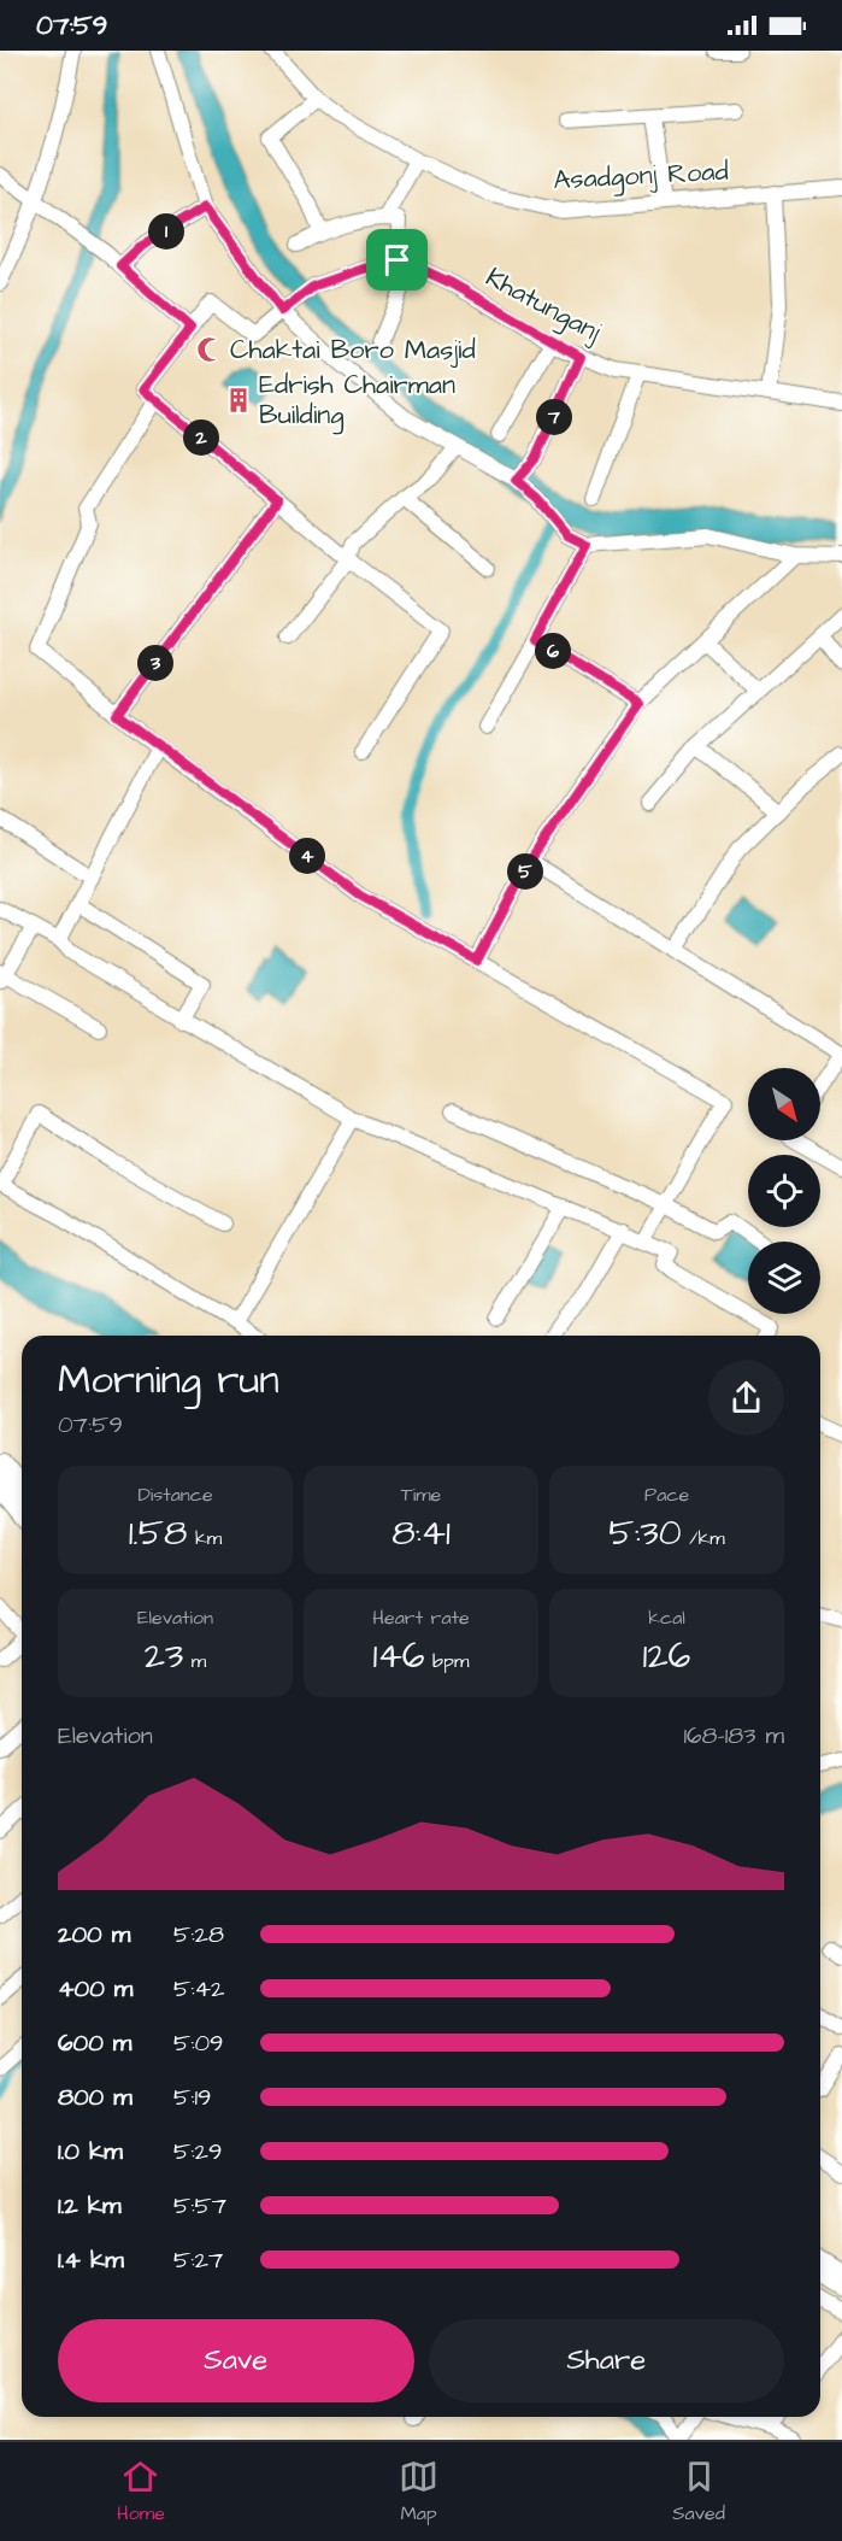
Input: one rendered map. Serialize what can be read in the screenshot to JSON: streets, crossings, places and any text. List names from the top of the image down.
{
  "streets": {
    "street": ["Asadgonj Road", "Khatunganj"]
  },
  "places": {
    "mosque": ["Chaktai Boro Masjid"],
    "building": ["Edrish Chairman Building"]
  },
  "north": "bottom right",
  "page": {
    "status": "07:59",
    "pins": [
      "1",
      "7",
      "2",
      "6",
      "3",
      "4",
      "5"
    ],
    "heading": ["Morning run", "07:59"],
    "stats": [
      ["Distance", "1.58 km"],
      ["Time", "8:41"],
      ["Pace", "5:30 /km"],
      ["Elevation", "23 m"],
      ["Heart rate", "146 bpm"],
      ["kcal", "126"]
    ],
    "chart": ["Elevation", "168–183 m"],
    "list": [
      {
        "name": "200 m",
        "note": "5:28"
      },
      {
        "name": "400 m",
        "note": "5:42"
      },
      {
        "name": "600 m",
        "note": "5:09"
      },
      {
        "name": "800 m",
        "note": "5:19"
      },
      {
        "name": "1.0 km",
        "note": "5:29"
      },
      {
        "name": "1.2 km",
        "note": "5:57"
      },
      {
        "name": "1.4 km",
        "note": "5:27"
      }
    ],
    "buttons": ["Save", "Share"],
    "tabs": ["Home", "Map", "Saved"]
  }
}
